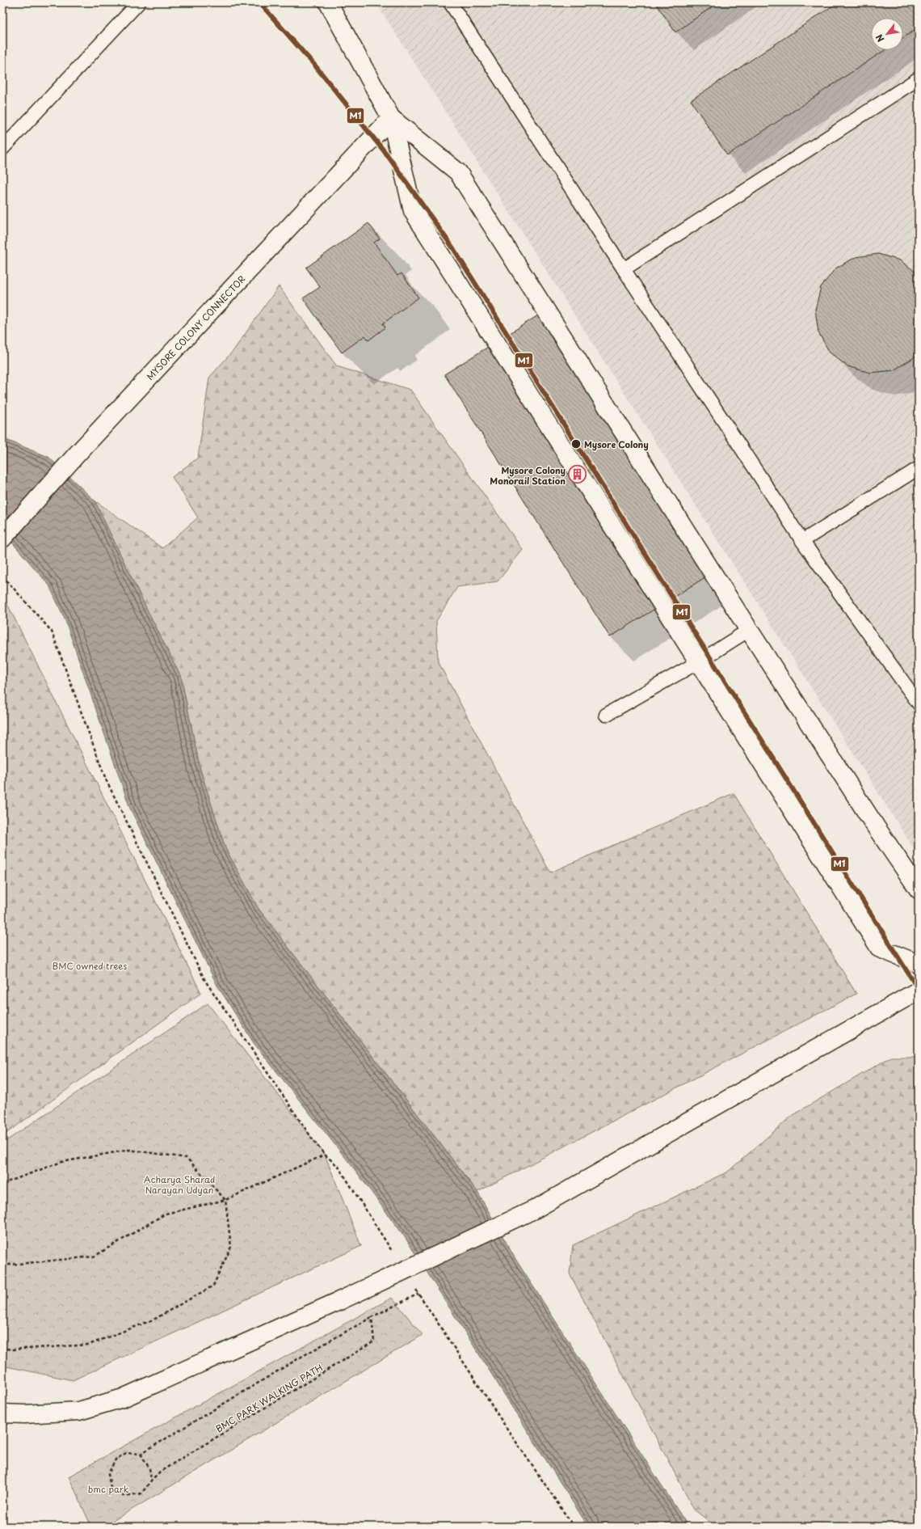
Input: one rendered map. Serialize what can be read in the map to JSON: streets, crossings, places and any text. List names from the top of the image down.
{
  "streets": {
    "main road": ["MYSORE COLONY CONNECTOR"],
    "path": ["BMC PARK WALKING PATH"]
  },
  "parks": ["BMC owned trees", "Acharya Sharad Narayan Udyan", "bmc park"],
  "places": {
    "other": ["Mysore Colony"],
    "building": ["Mysore Colony Monorail Station"]
  },
  "lines": ["transit line M1"],
  "north": "bottom left"
}
